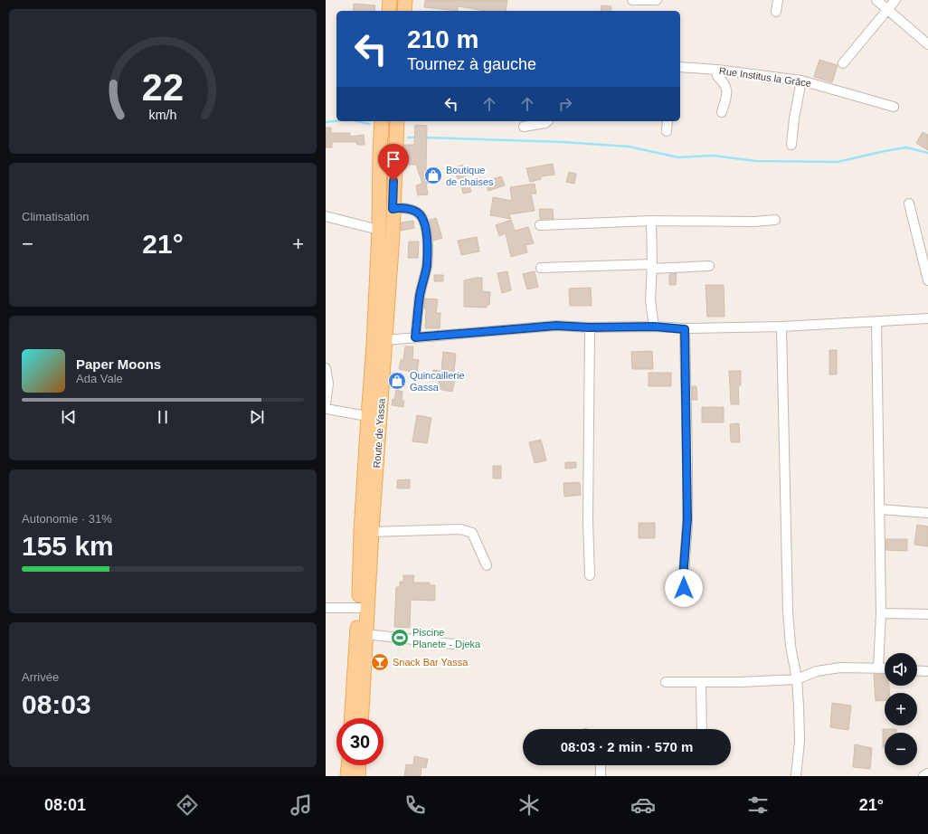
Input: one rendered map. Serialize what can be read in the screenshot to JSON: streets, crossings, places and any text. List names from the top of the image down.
{
  "streets": {
    "main road": ["Route de Yassa"],
    "street": ["Rue Institus la Grâce"]
  },
  "places": {
    "shop": ["Boutique de chaises", "Quincaillerie Gassa"],
    "sports": ["Piscine Planete - Djeka"],
    "bar": ["Snack Bar Yassa"]
  },
  "page": {
    "turn": ["210 m", "Tournez à gauche"],
    "tile": [
      "Climatisation",
      ["Autonomie · 31%", "155 km"],
      ["Arrivée", "08:03"]
    ],
    "heat": ["−", "21°", "+"],
    "song": ["Paper Moons", "Ada Vale"],
    "map_buttons": ["+", "−"],
    "limit": "30",
    "trip": "08:03 · 2 min · 570 m",
    "tabs": ["08:01", "21°"],
    "gauge": ["22", "km/h"]
  }
}
